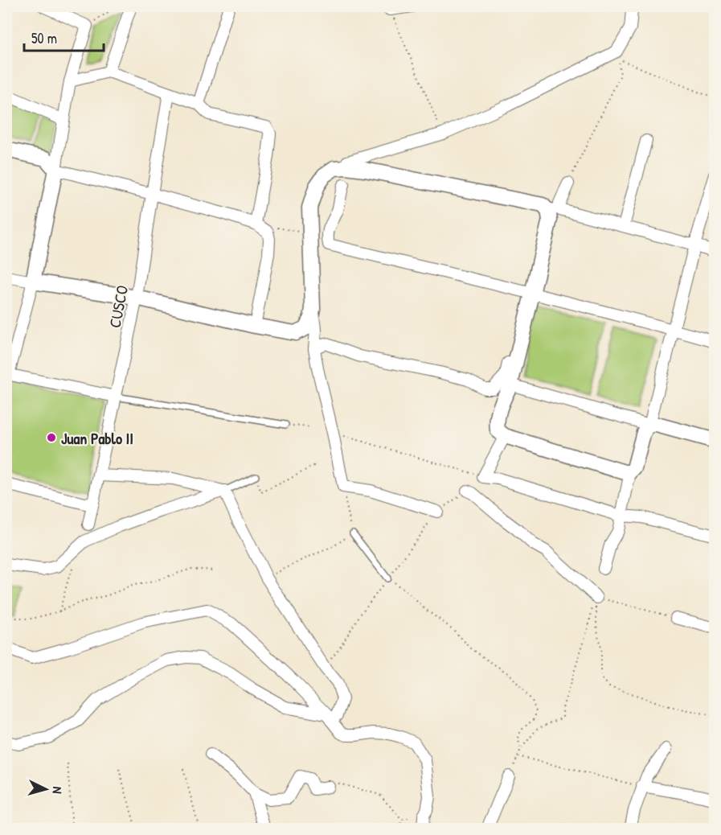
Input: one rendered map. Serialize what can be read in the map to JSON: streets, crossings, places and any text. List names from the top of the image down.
{
  "streets": {
    "street": ["CUSCO"]
  },
  "places": ["Juan Pablo II"],
  "scale_bar": "50 m",
  "north": "right"
}
